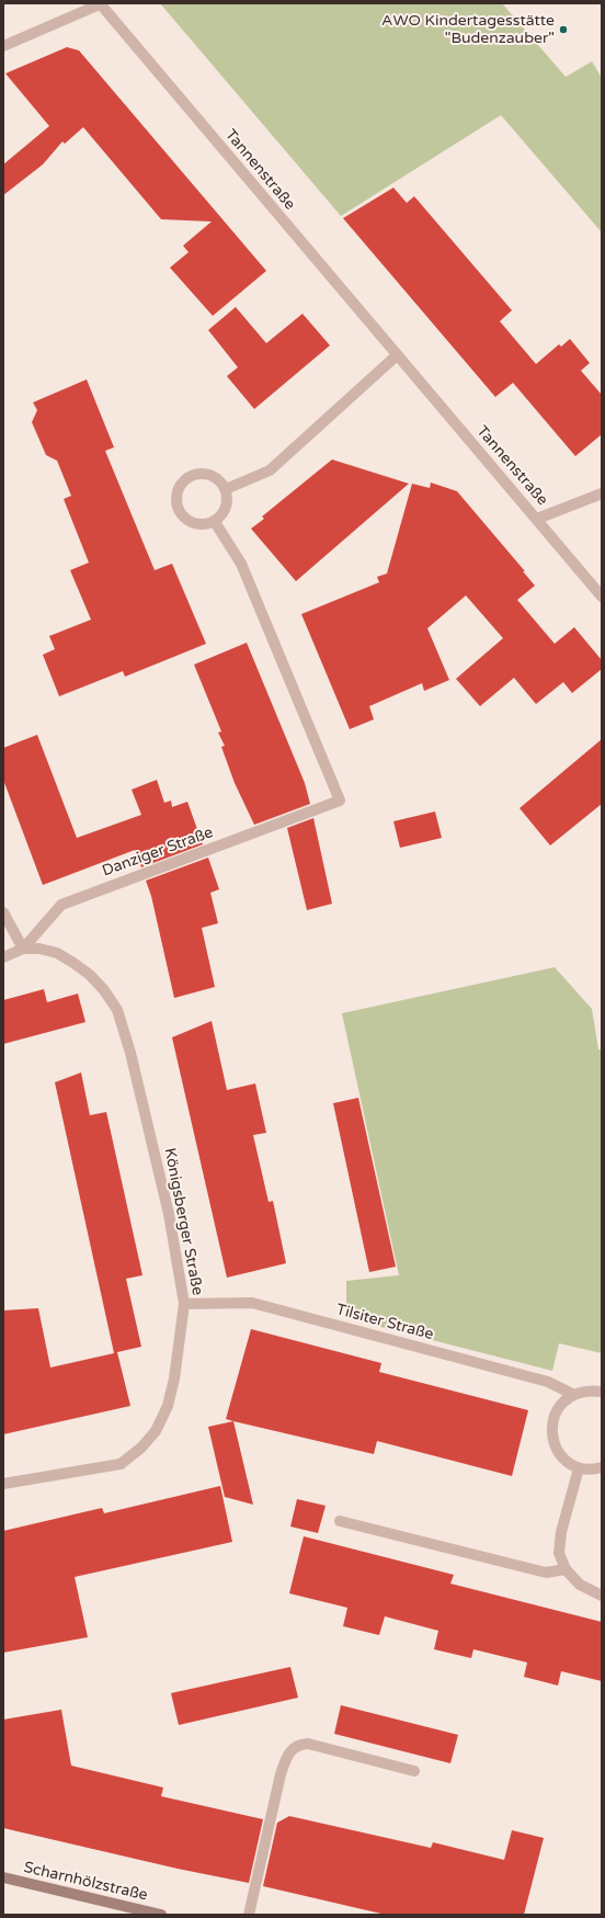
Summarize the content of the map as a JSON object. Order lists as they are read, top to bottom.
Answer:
{
  "streets": {
    "main road": ["Scharnhölzstraße"],
    "street": [
      "Tannenstraße",
      "Danziger Straße",
      "Königsberger Straße",
      "Tilsiter Straße"
    ]
  },
  "crossings": [
    ["Danziger Straße", "Königsberger Straße"],
    ["Königsberger Straße", "Tilsiter Straße"]
  ],
  "places": ["AWO Kindertagesstätte \"Budenzauber\""]
}
